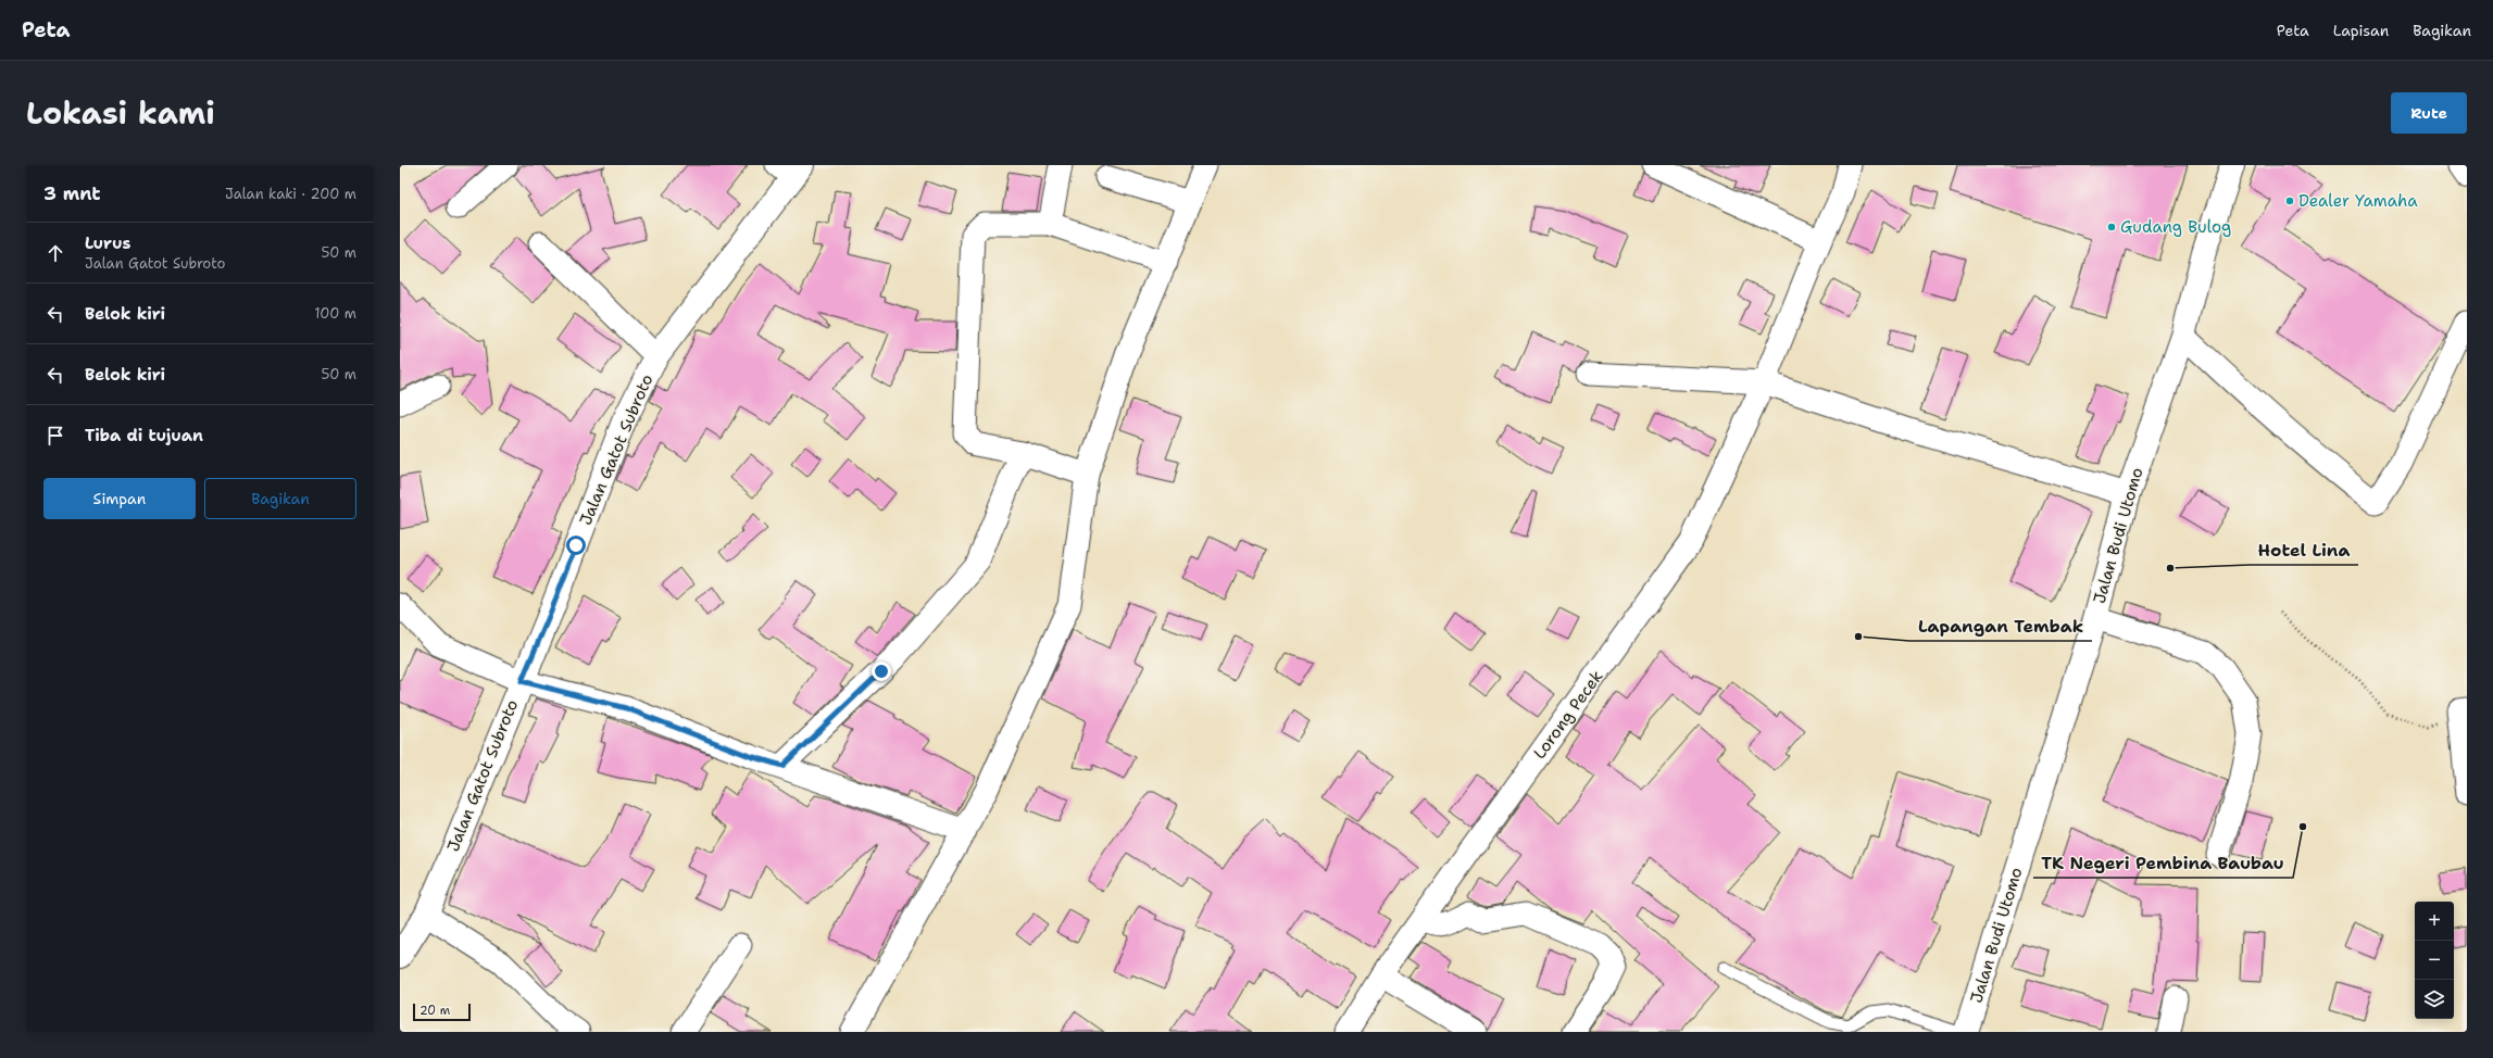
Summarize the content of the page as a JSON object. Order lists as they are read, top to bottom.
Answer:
{
  "streets": {
    "main road": ["Jalan Gatot Subroto", "Jalan Budi Utomo"],
    "street": ["Lorong Pecek"]
  },
  "places": [
    "Dealer Yamaha",
    "Gudang Bulog",
    "Hotel Lina",
    "Lapangan Tembak",
    "TK Negeri Pembina Baubau"
  ],
  "scale_bar": "20 m",
  "page": {
    "header": "Peta",
    "nav": ["Peta", "Lapisan", "Bagikan"],
    "title": "Lokasi kami",
    "buttons": [
      "Rute",
      ["Simpan", "Bagikan"]
    ],
    "heading": ["3 mnt", "Jalan kaki · 200 m"],
    "list": [
      ["Lurus", "Jalan Gatot Subroto", "50 m"],
      ["Belok kiri", "100 m"],
      ["Belok kiri", "50 m"],
      "Tiba di tujuan"
    ],
    "map_buttons": ["+", "−"],
    "scale": "20 m"
  }
}
